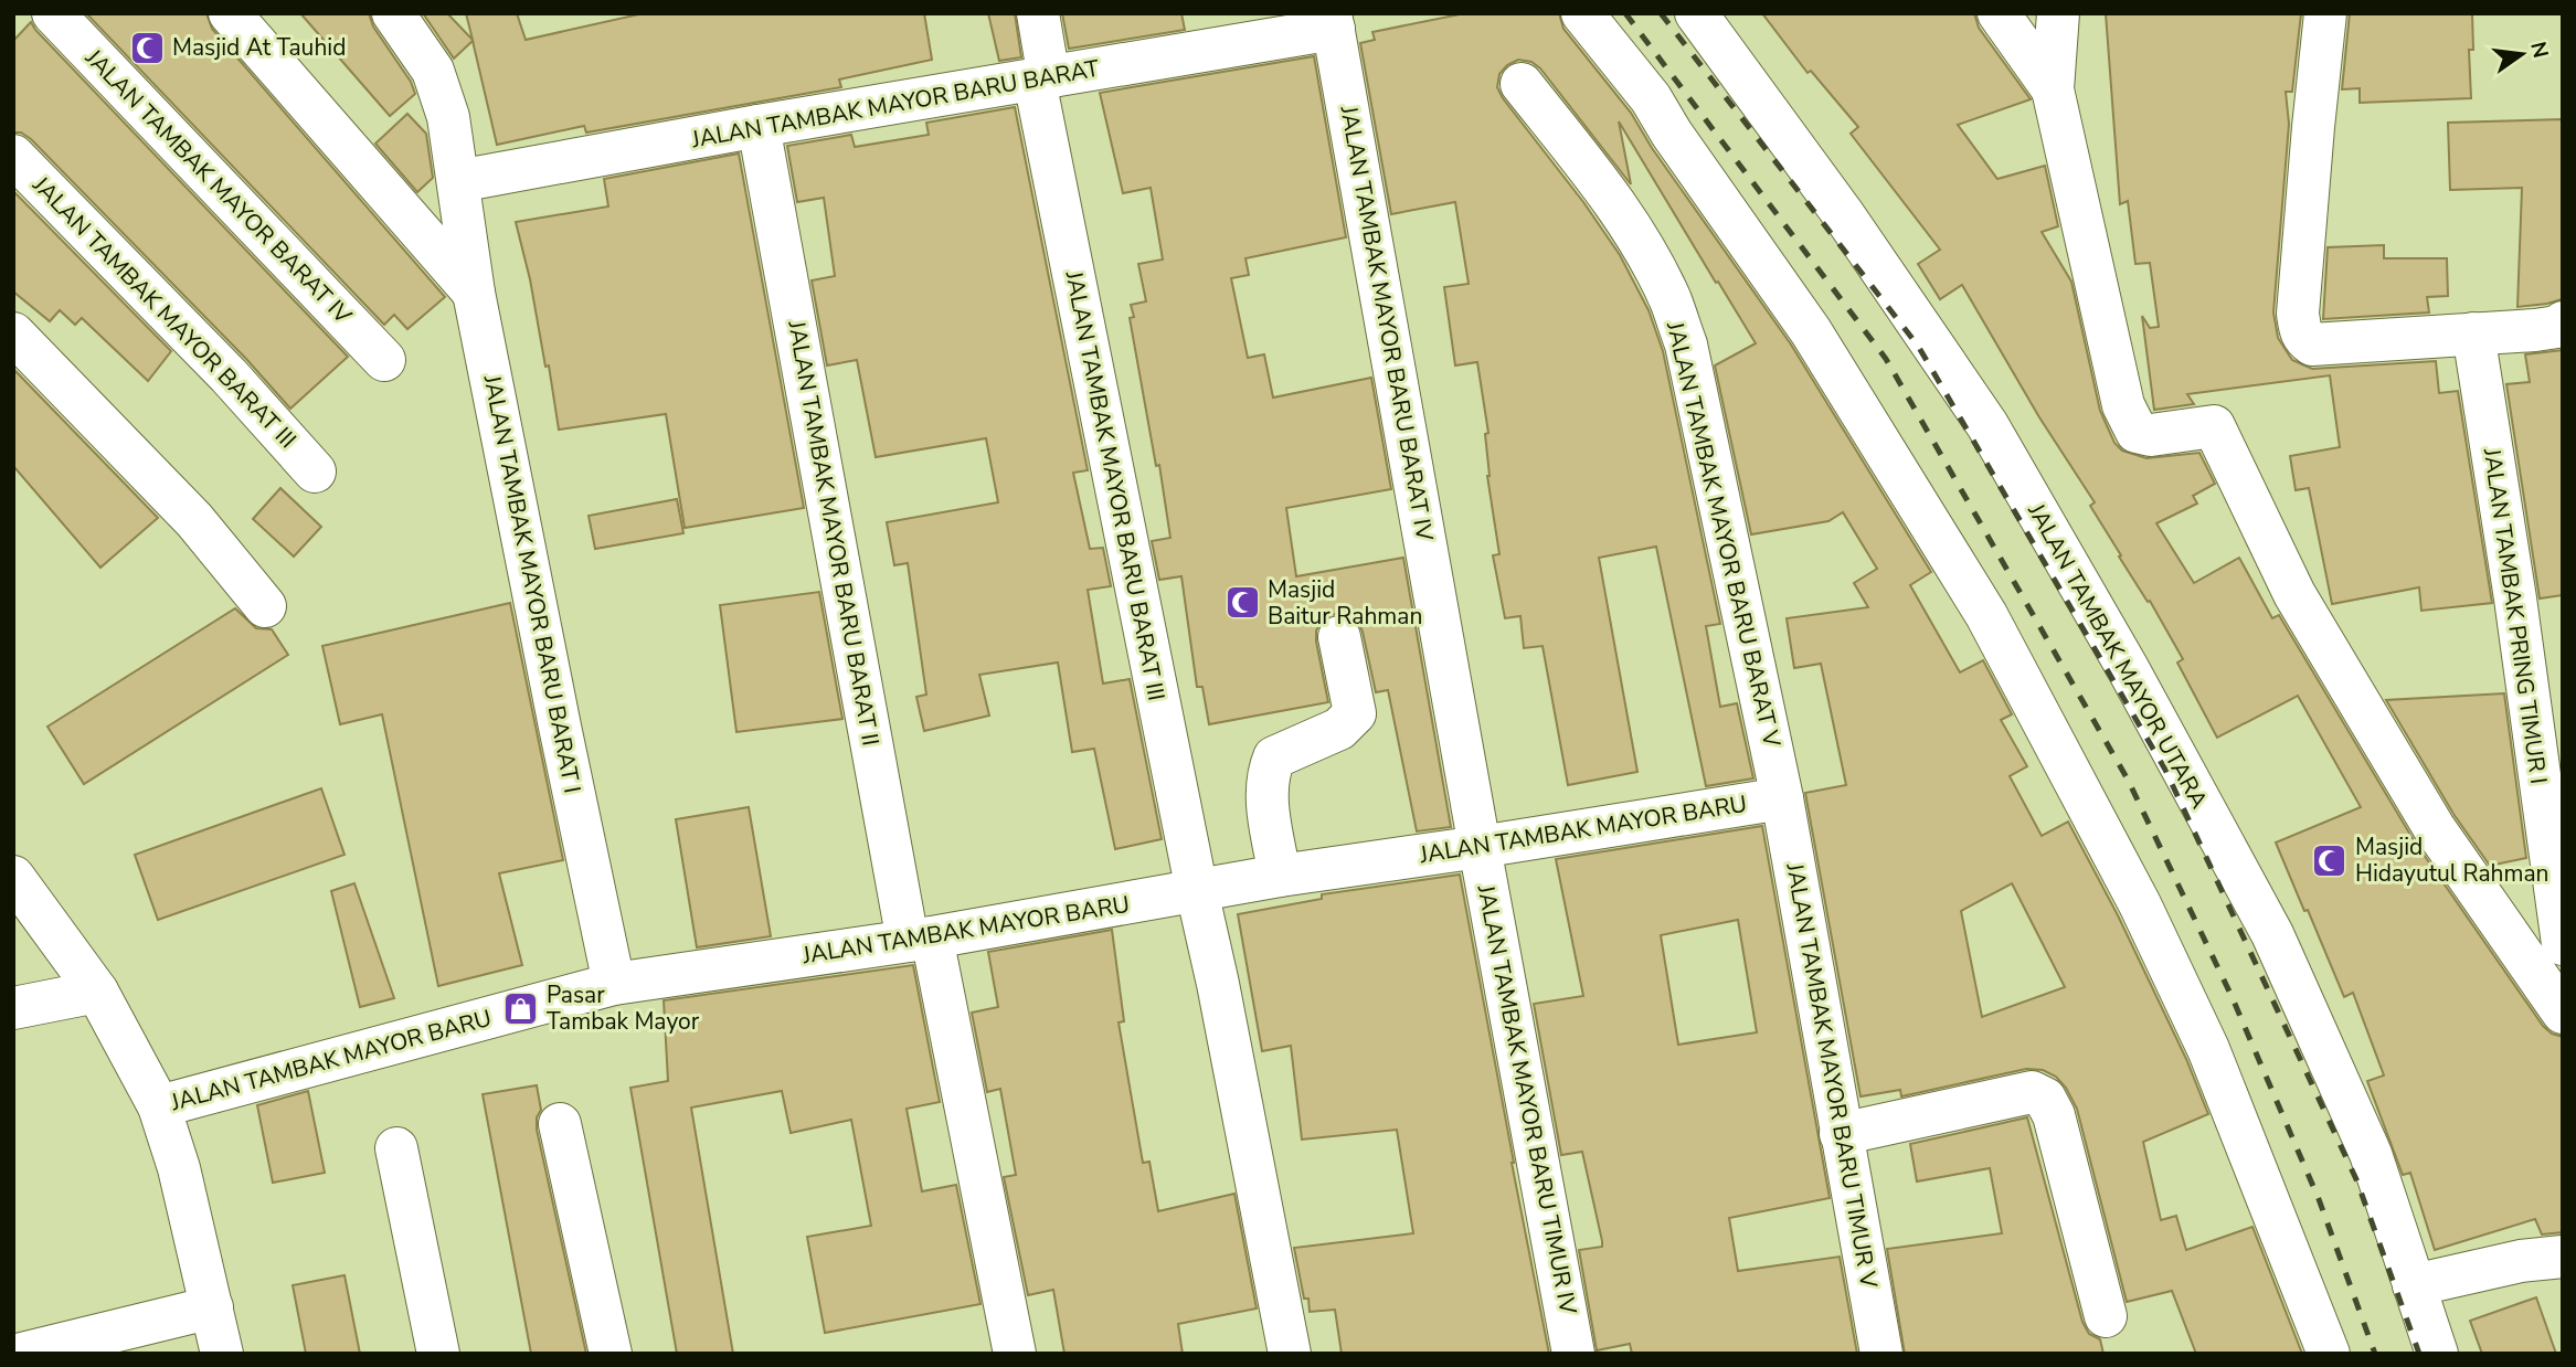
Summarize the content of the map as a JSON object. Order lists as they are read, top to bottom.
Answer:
{
  "streets": {
    "street": [
      "JALAN TAMBAK MAYOR BARU BARAT",
      "JALAN TAMBAK MAYOR BARAT IV",
      "JALAN TAMBAK MAYOR BARAT III",
      "JALAN TAMBAK MAYOR BARU BARAT IV",
      "JALAN TAMBAK MAYOR BARU BARAT III",
      "JALAN TAMBAK MAYOR BARU BARAT II",
      "JALAN TAMBAK MAYOR BARU BARAT V",
      "JALAN TAMBAK MAYOR BARU BARAT I",
      "JALAN TAMBAK PRING TIMUR I",
      "JALAN TAMBAK MAYOR UTARA",
      "JALAN TAMBAK MAYOR BARU",
      "JALAN TAMBAK MAYOR BARU TIMUR V",
      "JALAN TAMBAK MAYOR BARU TIMUR IV"
    ]
  },
  "crossings": [
    ["JALAN TAMBAK MAYOR BARU BARAT", "JALAN TAMBAK MAYOR BARU BARAT IV"],
    ["JALAN TAMBAK MAYOR BARU BARAT", "JALAN TAMBAK MAYOR BARU BARAT III"],
    ["JALAN TAMBAK MAYOR BARU BARAT", "JALAN TAMBAK MAYOR BARU BARAT II"],
    ["JALAN TAMBAK MAYOR BARU BARAT", "JALAN TAMBAK MAYOR BARU BARAT I"],
    ["JALAN TAMBAK MAYOR BARU BARAT IV", "JALAN TAMBAK MAYOR BARU"],
    ["JALAN TAMBAK MAYOR BARU BARAT IV", "JALAN TAMBAK MAYOR BARU TIMUR IV"],
    ["JALAN TAMBAK MAYOR BARU BARAT III", "JALAN TAMBAK MAYOR BARU"],
    ["JALAN TAMBAK MAYOR BARU BARAT II", "JALAN TAMBAK MAYOR BARU"],
    ["JALAN TAMBAK MAYOR BARU BARAT V", "JALAN TAMBAK MAYOR BARU"],
    ["JALAN TAMBAK MAYOR BARU BARAT V", "JALAN TAMBAK MAYOR BARU TIMUR V"],
    ["JALAN TAMBAK MAYOR BARU BARAT I", "JALAN TAMBAK MAYOR BARU"],
    ["JALAN TAMBAK MAYOR BARU", "JALAN TAMBAK MAYOR BARU TIMUR V"],
    ["JALAN TAMBAK MAYOR BARU", "JALAN TAMBAK MAYOR BARU TIMUR IV"]
  ],
  "places": {
    "mosque": ["Masjid At Tauhid", "Masjid Baitur Rahman", "Masjid Hidayutul Rahman"],
    "shop": ["Pasar Tambak Mayor"]
  },
  "north": "right"
}
